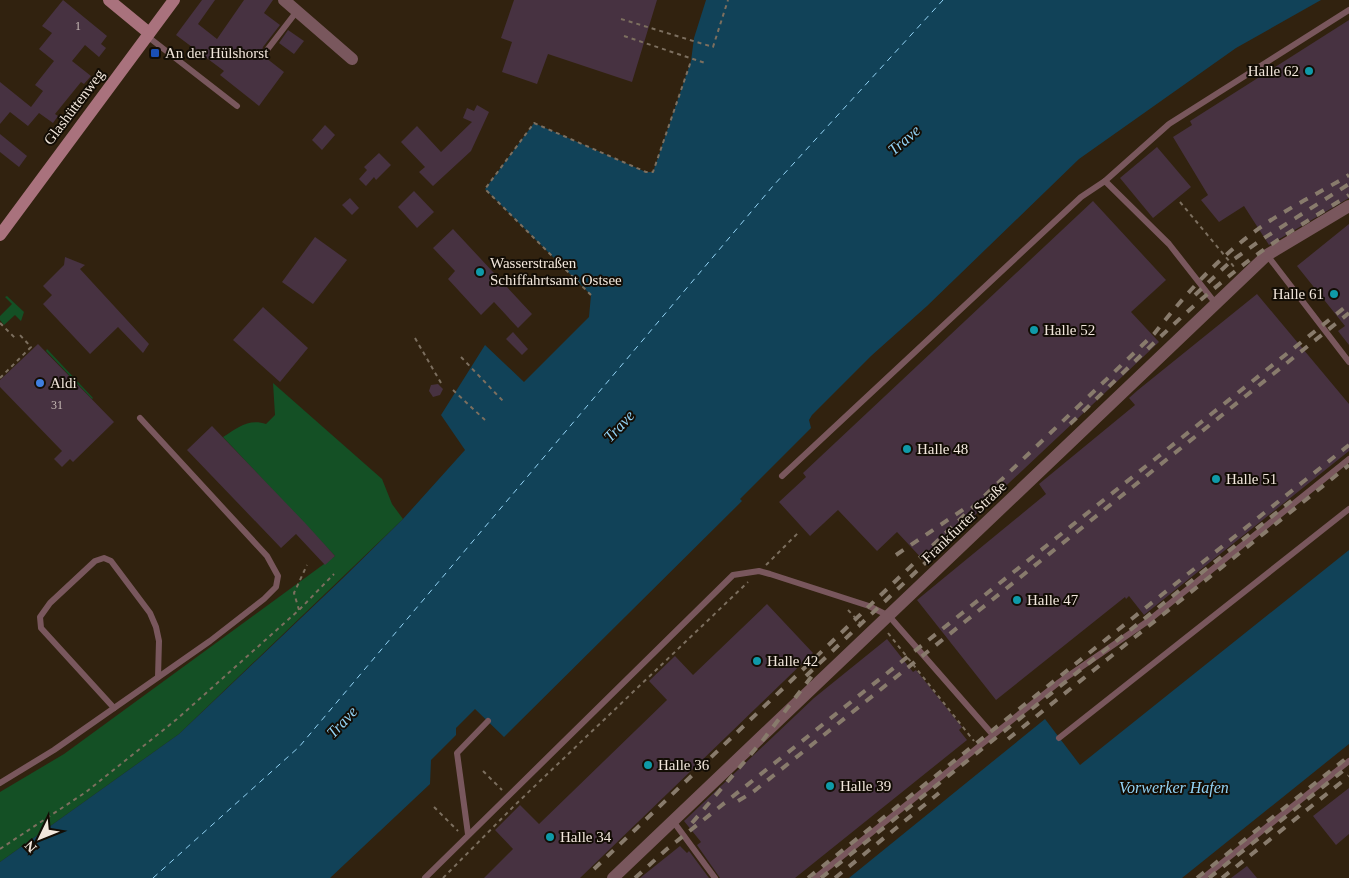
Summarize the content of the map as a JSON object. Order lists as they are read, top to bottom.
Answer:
{
  "streets": {
    "street": ["Glashüttenweg", "Frankfurter Straße"]
  },
  "water": ["Trave", "Vorwerker Hafen"],
  "places": {
    "transit": ["An der Hülshorst"],
    "other": [
      "Halle 62",
      "Wasserstraßen Schiffahrtsamt Ostsee",
      "Halle 61",
      "Halle 52",
      "Aldi",
      "Halle 48",
      "Halle 51",
      "Halle 47",
      "Halle 42",
      "Halle 36",
      "Halle 39",
      "Halle 34"
    ]
  },
  "house_numbers": ["1", "31"],
  "north": "bottom left"
}
